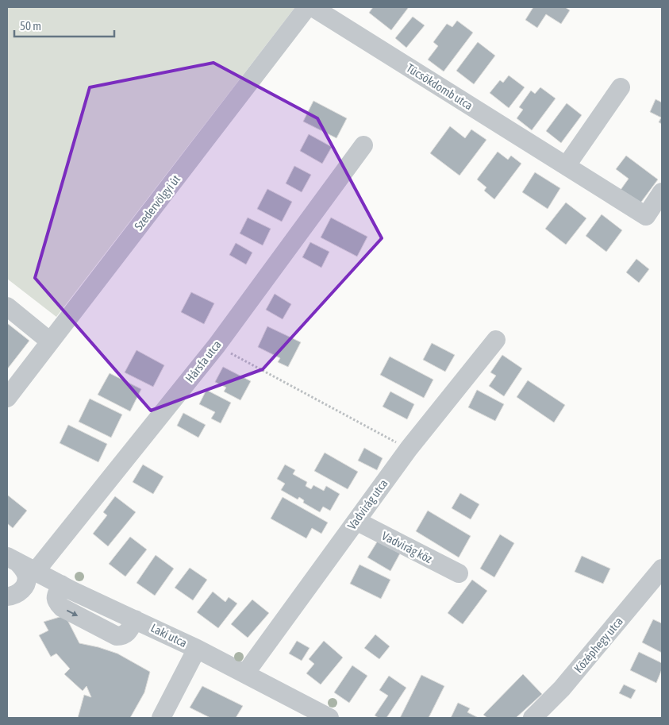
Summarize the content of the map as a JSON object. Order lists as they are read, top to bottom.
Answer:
{
  "streets": {
    "street": [
      "Tücsökdomb utca",
      "Szedervölgyi út",
      "Hársfa utca",
      "Vadvirág utca",
      "Vadvirág köz",
      "Laki utca",
      "Középhegy utca"
    ]
  },
  "crossings": [
    ["Hársfa utca", "Laki utca"],
    ["Vadvirág utca", "Vadvirág köz"],
    ["Vadvirág utca", "Laki utca"]
  ],
  "scale_bar": "50 m"
}
